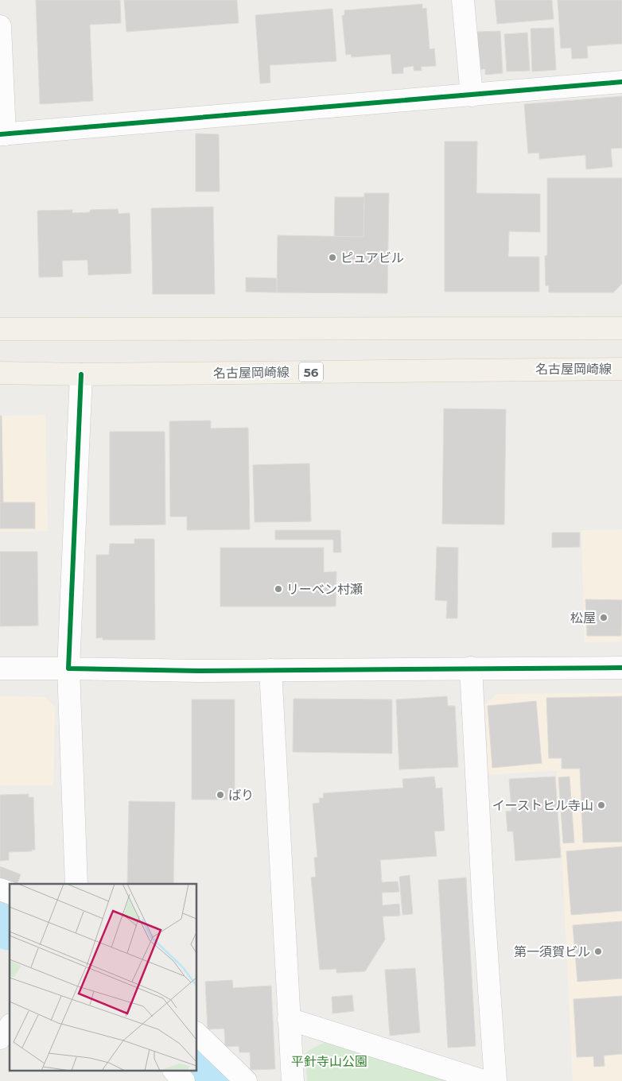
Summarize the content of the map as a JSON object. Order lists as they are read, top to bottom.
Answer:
{
  "streets": {
    "main road": ["名古屋岡崎線", "56"]
  },
  "parks": ["平針寺山公園"],
  "places": [
    "ピュアビル",
    "リーベン村瀬",
    "松屋",
    "ばり",
    "イーストヒル寺山",
    "第一須賀ビル"
  ]
}
